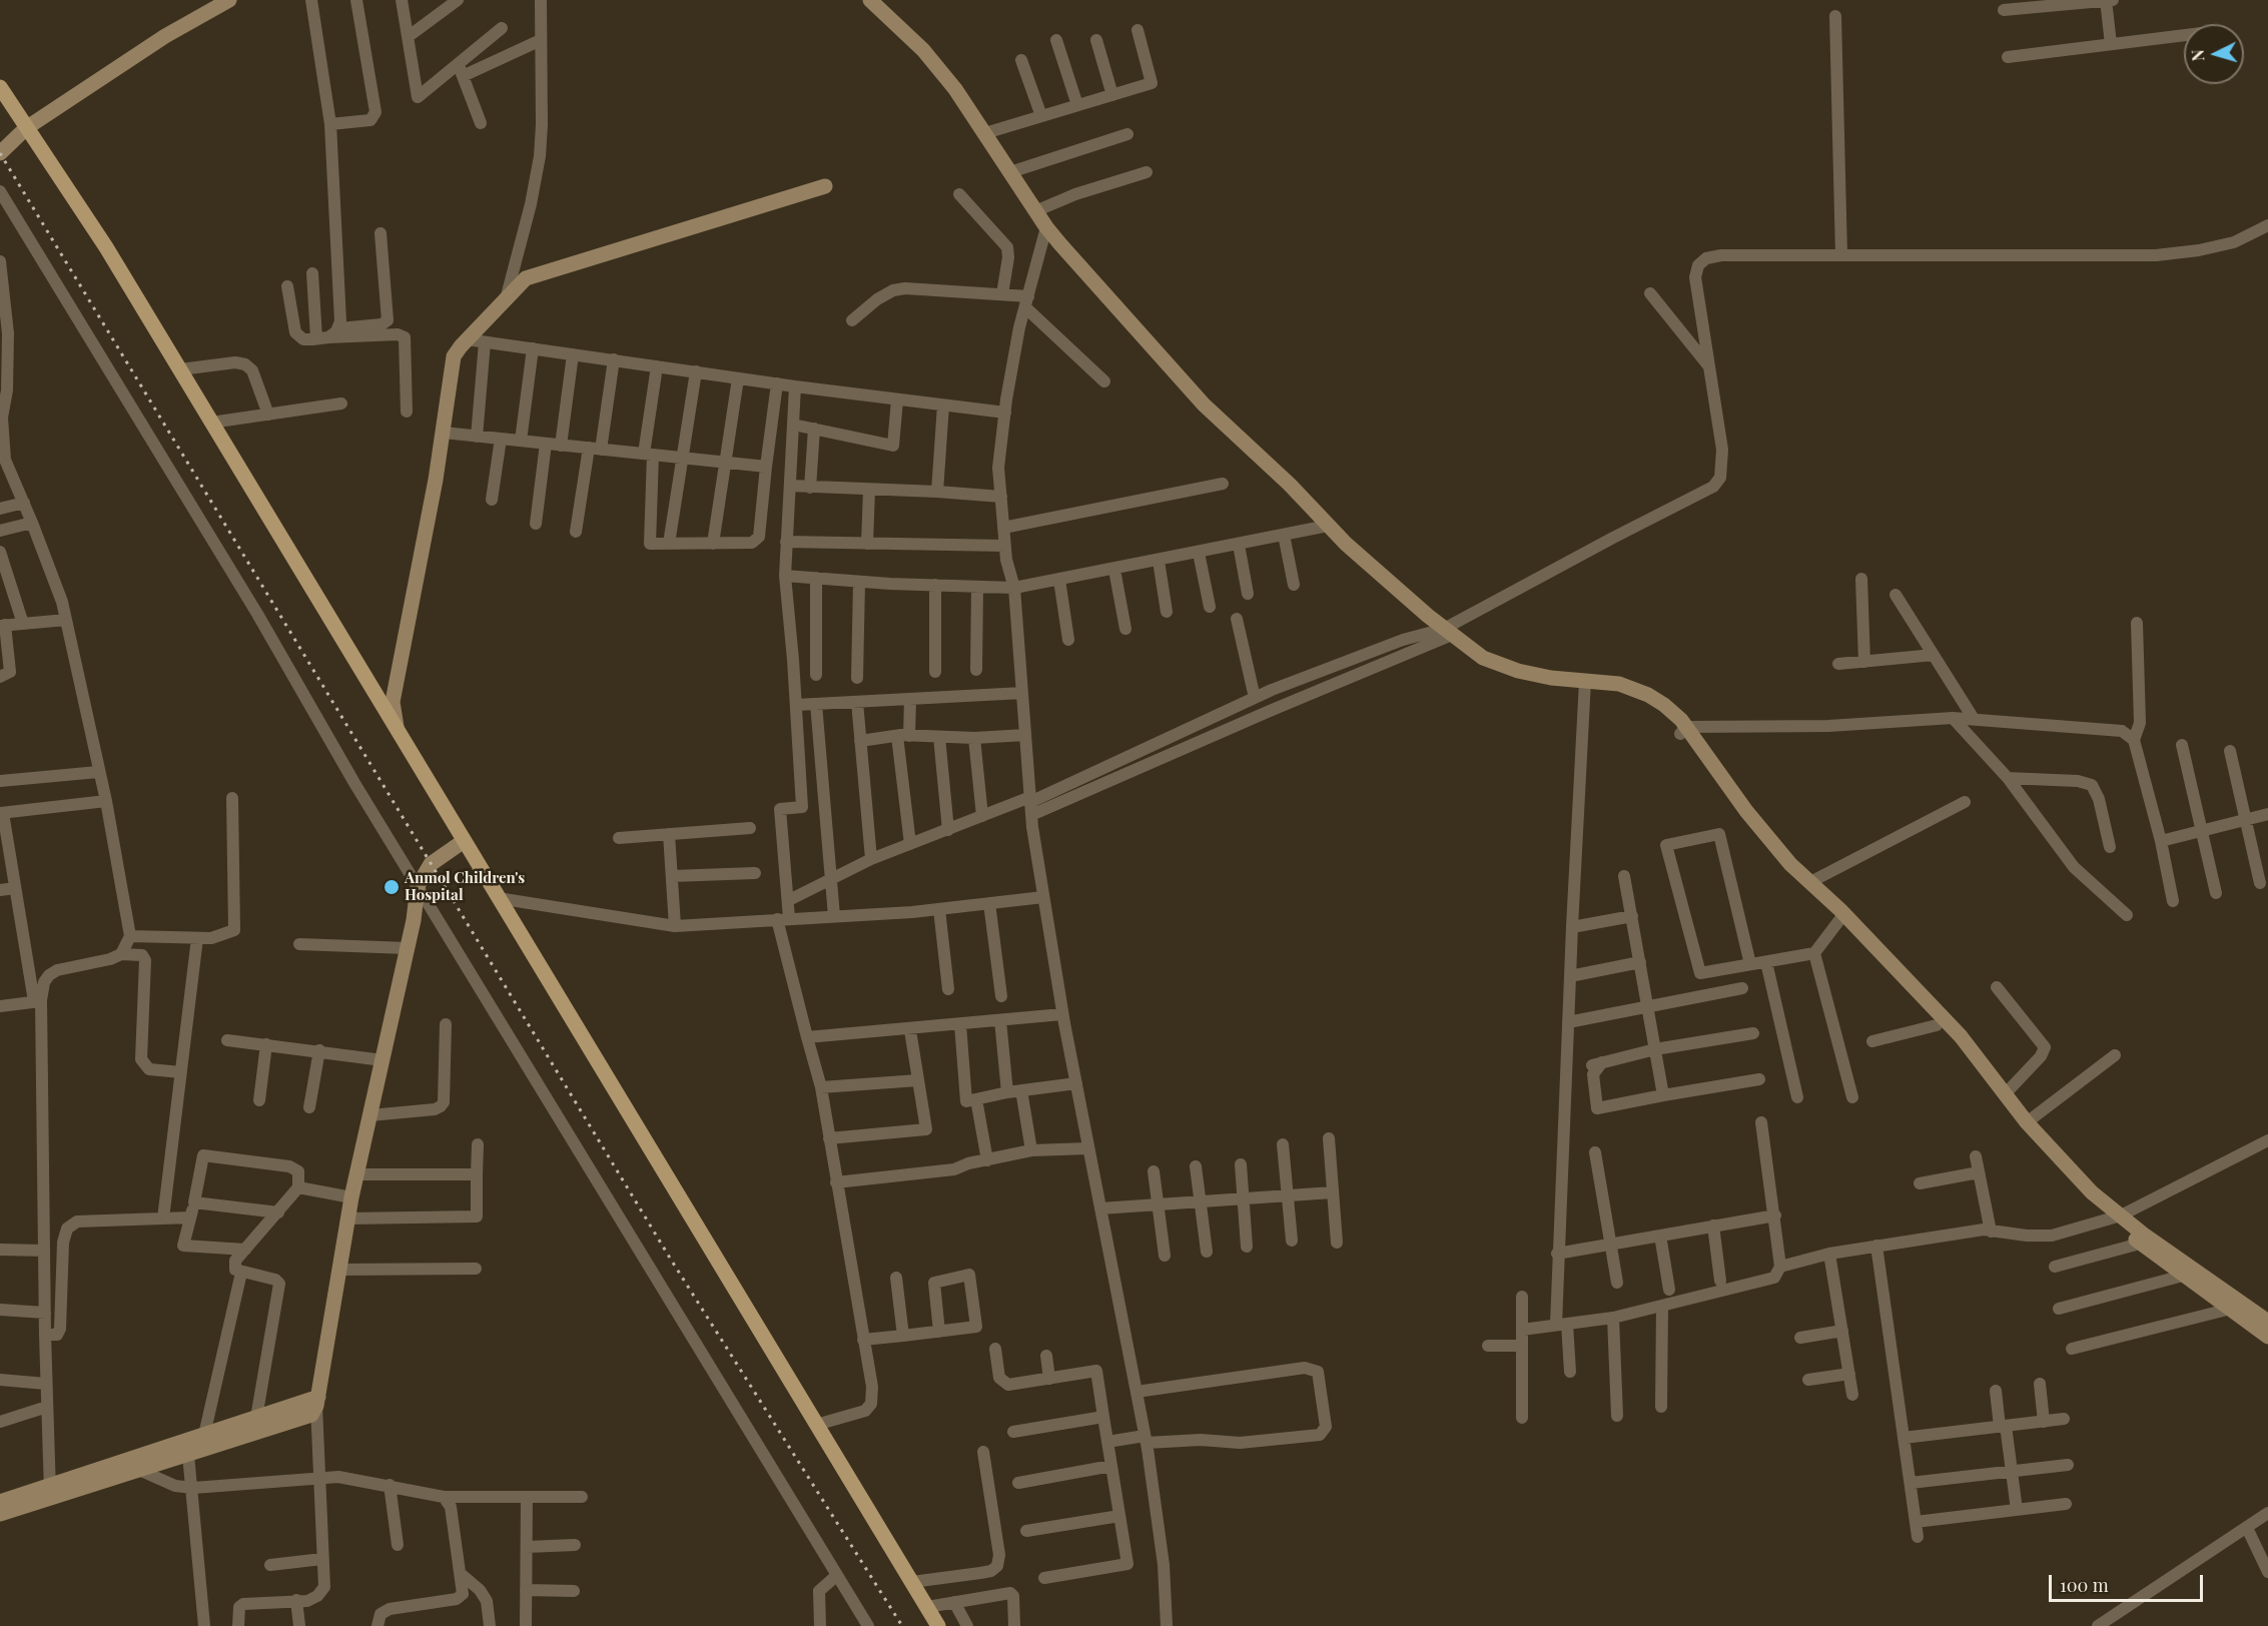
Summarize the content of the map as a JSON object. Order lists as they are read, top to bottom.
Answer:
{
  "places": ["Anmol Children's Hospital"],
  "scale_bar": "100 m",
  "north": "left"
}
